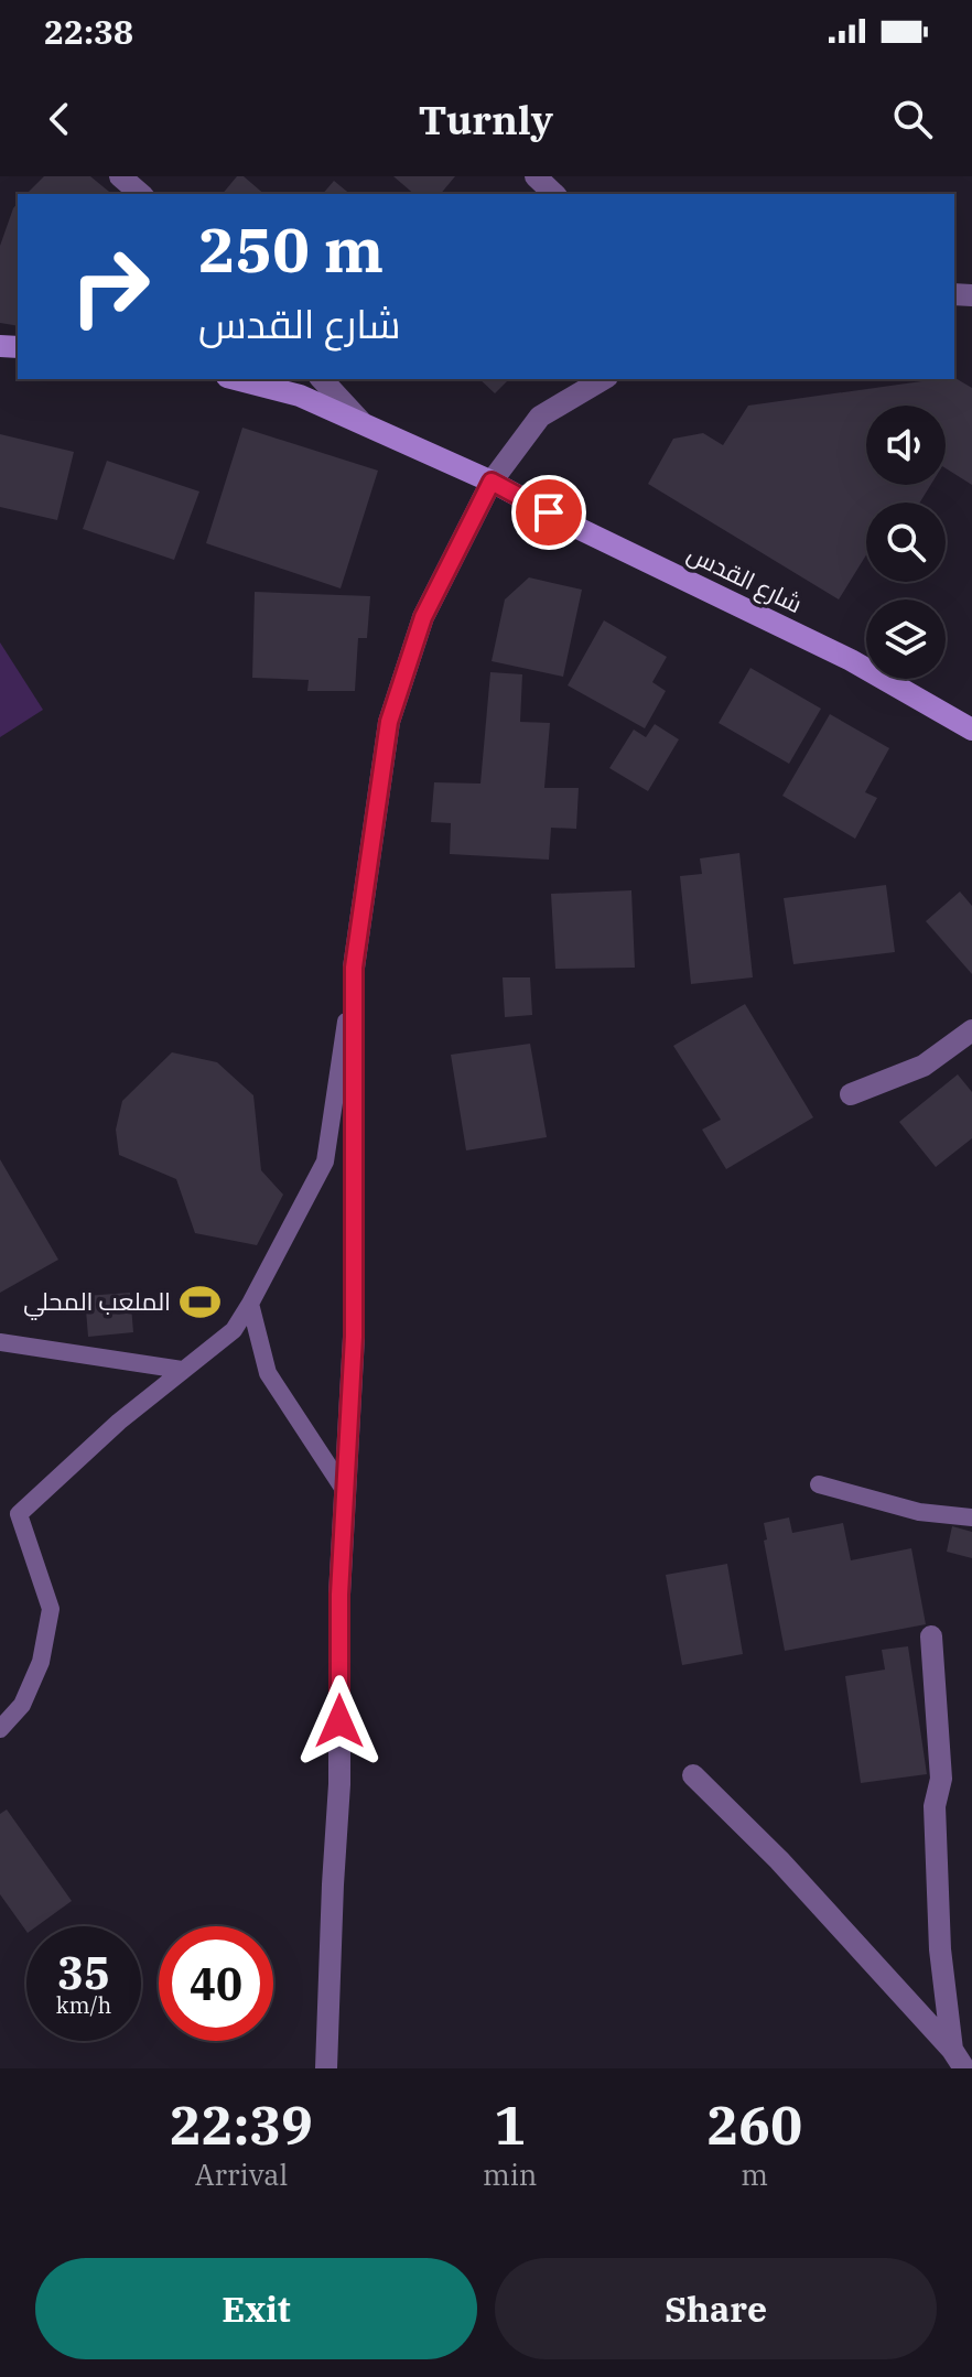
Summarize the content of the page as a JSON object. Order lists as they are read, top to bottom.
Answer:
{
  "streets": {
    "main road": ["شارع القدس"]
  },
  "places": {
    "sports": ["الملعب المحلي"]
  },
  "page": {
    "status": "22:38",
    "header": "Turnly",
    "turn": ["250 m", "شارع القدس"],
    "speed": "35 km/h",
    "limit": "40",
    "eta": [
      "22:39",
      "Arrival",
      "1",
      "min",
      "260",
      "m"
    ],
    "buttons": ["Exit", "Share"]
  }
}
